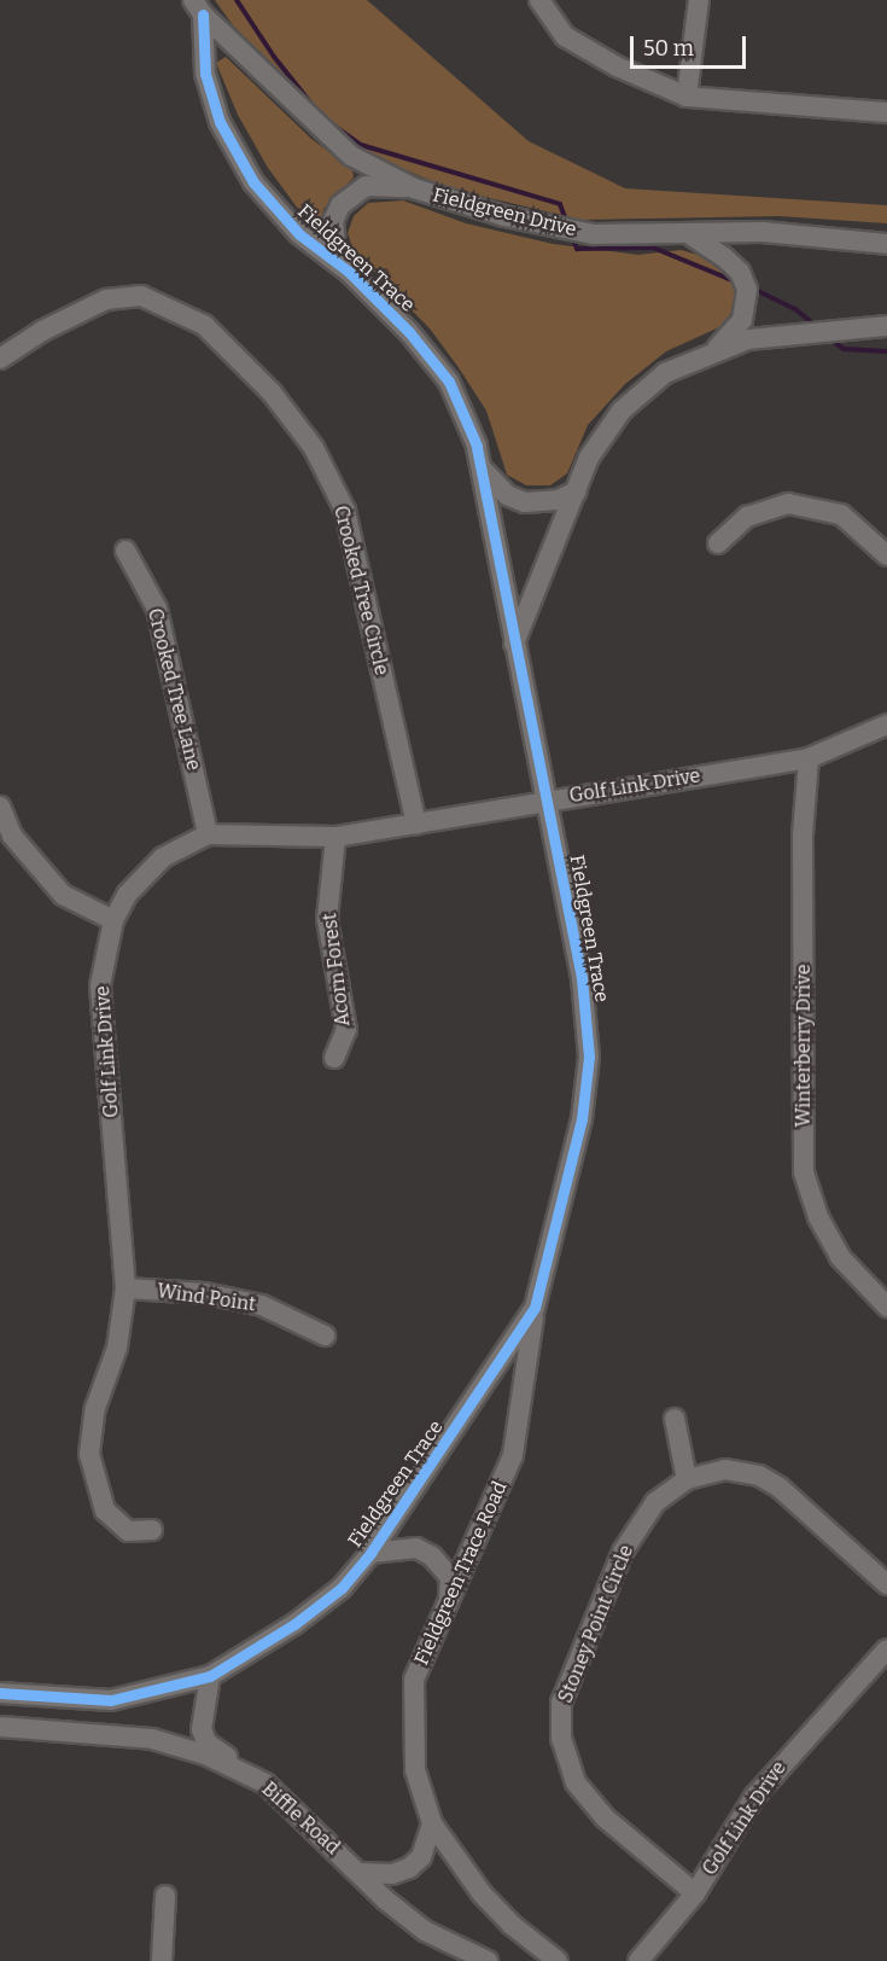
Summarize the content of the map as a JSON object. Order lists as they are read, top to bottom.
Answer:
{
  "streets": {
    "street": [
      "Fieldgreen Drive",
      "Fieldgreen Trace",
      "Crooked Tree Circle",
      "Crooked Tree Lane",
      "Golf Link Drive",
      "Acorn Forest",
      "Winterberry Drive",
      "Wind Point",
      "Fieldgreen Trace Road",
      "Stoney Point Circle",
      "Biffle Road"
    ]
  },
  "crossings": [
    ["Fieldgreen Drive", "Fieldgreen Trace"],
    ["Fieldgreen Trace", "Golf Link Drive"],
    ["Fieldgreen Trace", "Fieldgreen Trace Road"],
    ["Crooked Tree Circle", "Golf Link Drive"],
    ["Crooked Tree Lane", "Golf Link Drive"],
    ["Golf Link Drive", "Acorn Forest"],
    ["Golf Link Drive", "Winterberry Drive"],
    ["Golf Link Drive", "Wind Point"],
    ["Golf Link Drive", "Stoney Point Circle"]
  ],
  "scale_bar": "50 m"
}
